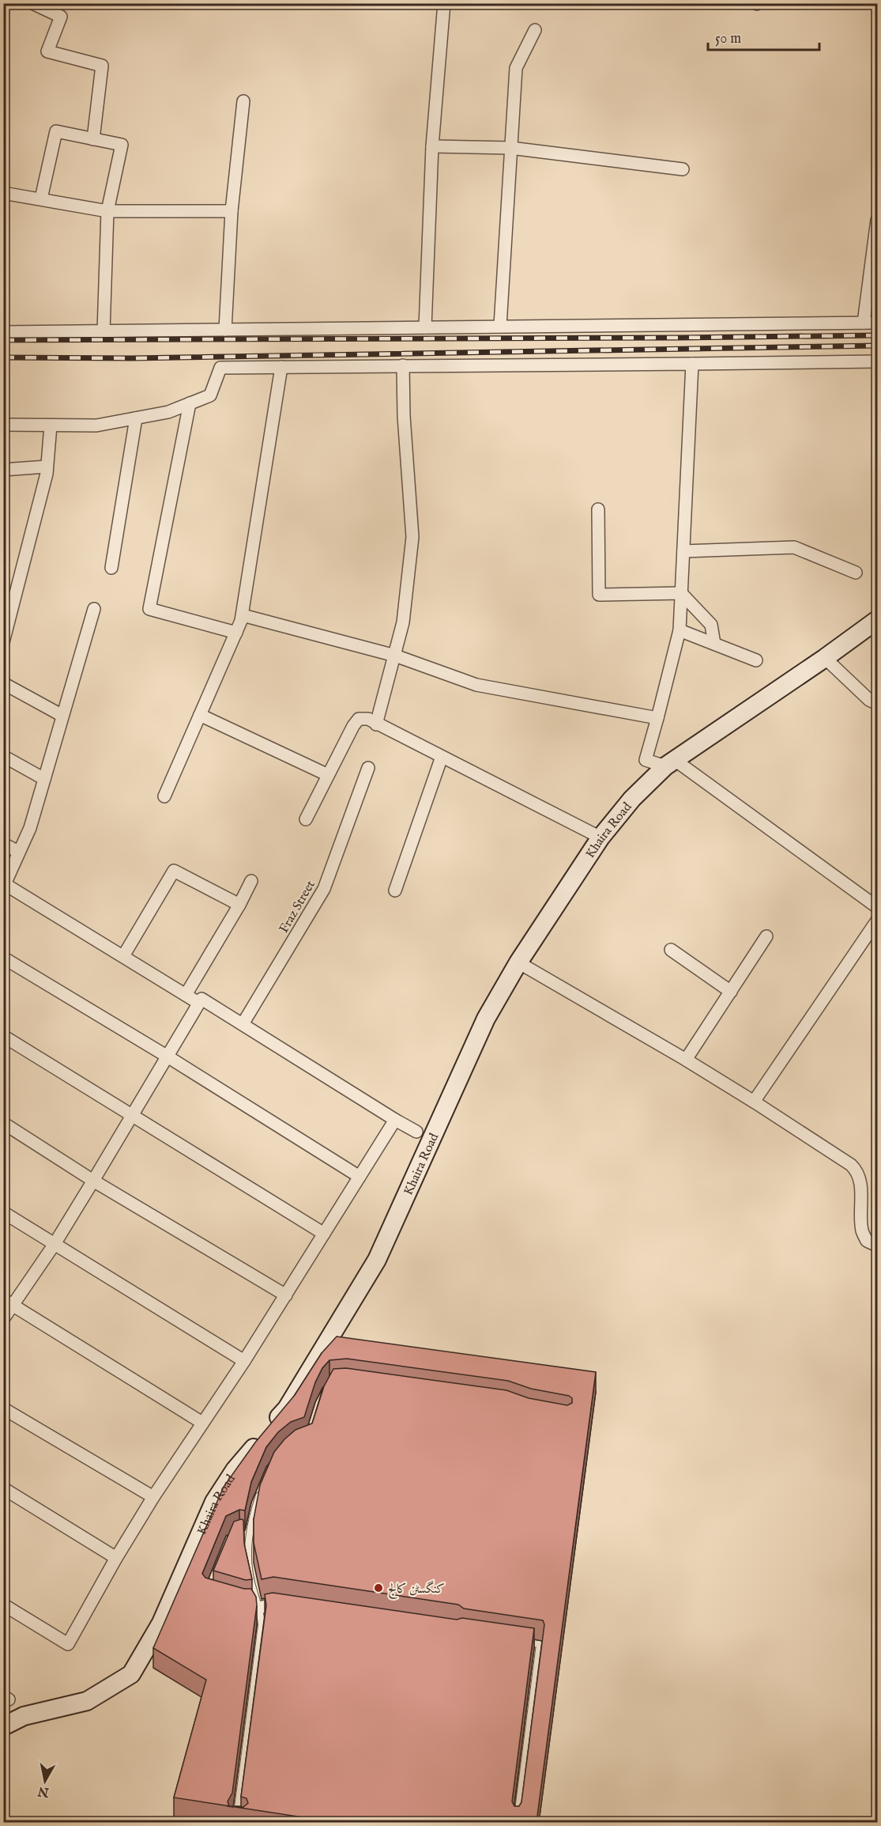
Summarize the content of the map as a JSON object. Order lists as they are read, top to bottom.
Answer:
{
  "streets": {
    "street": ["Khaira Road", "Fraz Street"]
  },
  "places": ["کنگسٹن کالج"],
  "scale_bar": "50 m",
  "north": "bottom"
}
